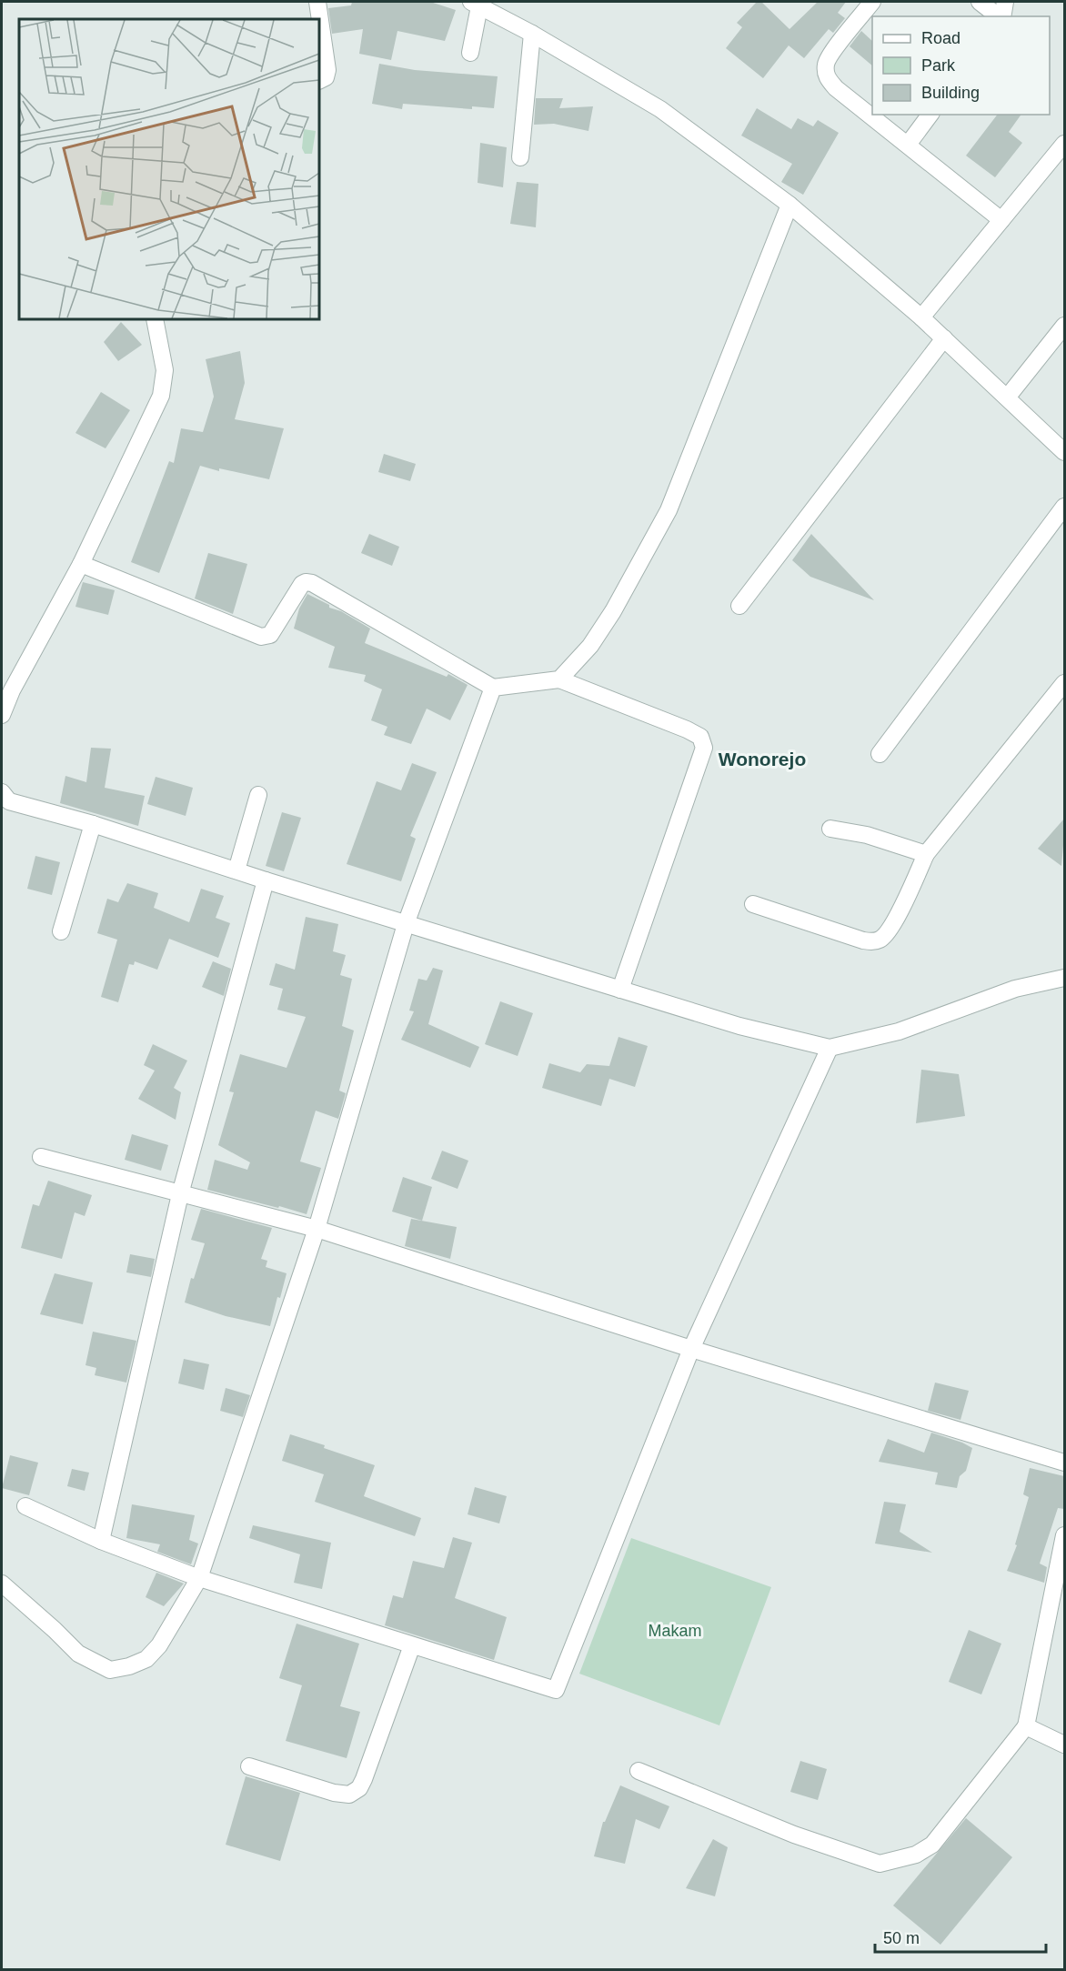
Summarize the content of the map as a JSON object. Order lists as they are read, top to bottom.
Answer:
{
  "districts": ["Wonorejo"],
  "parks": ["Makam"],
  "legend": ["Road", "Park", "Building"],
  "scale_bar": "50 m"
}
